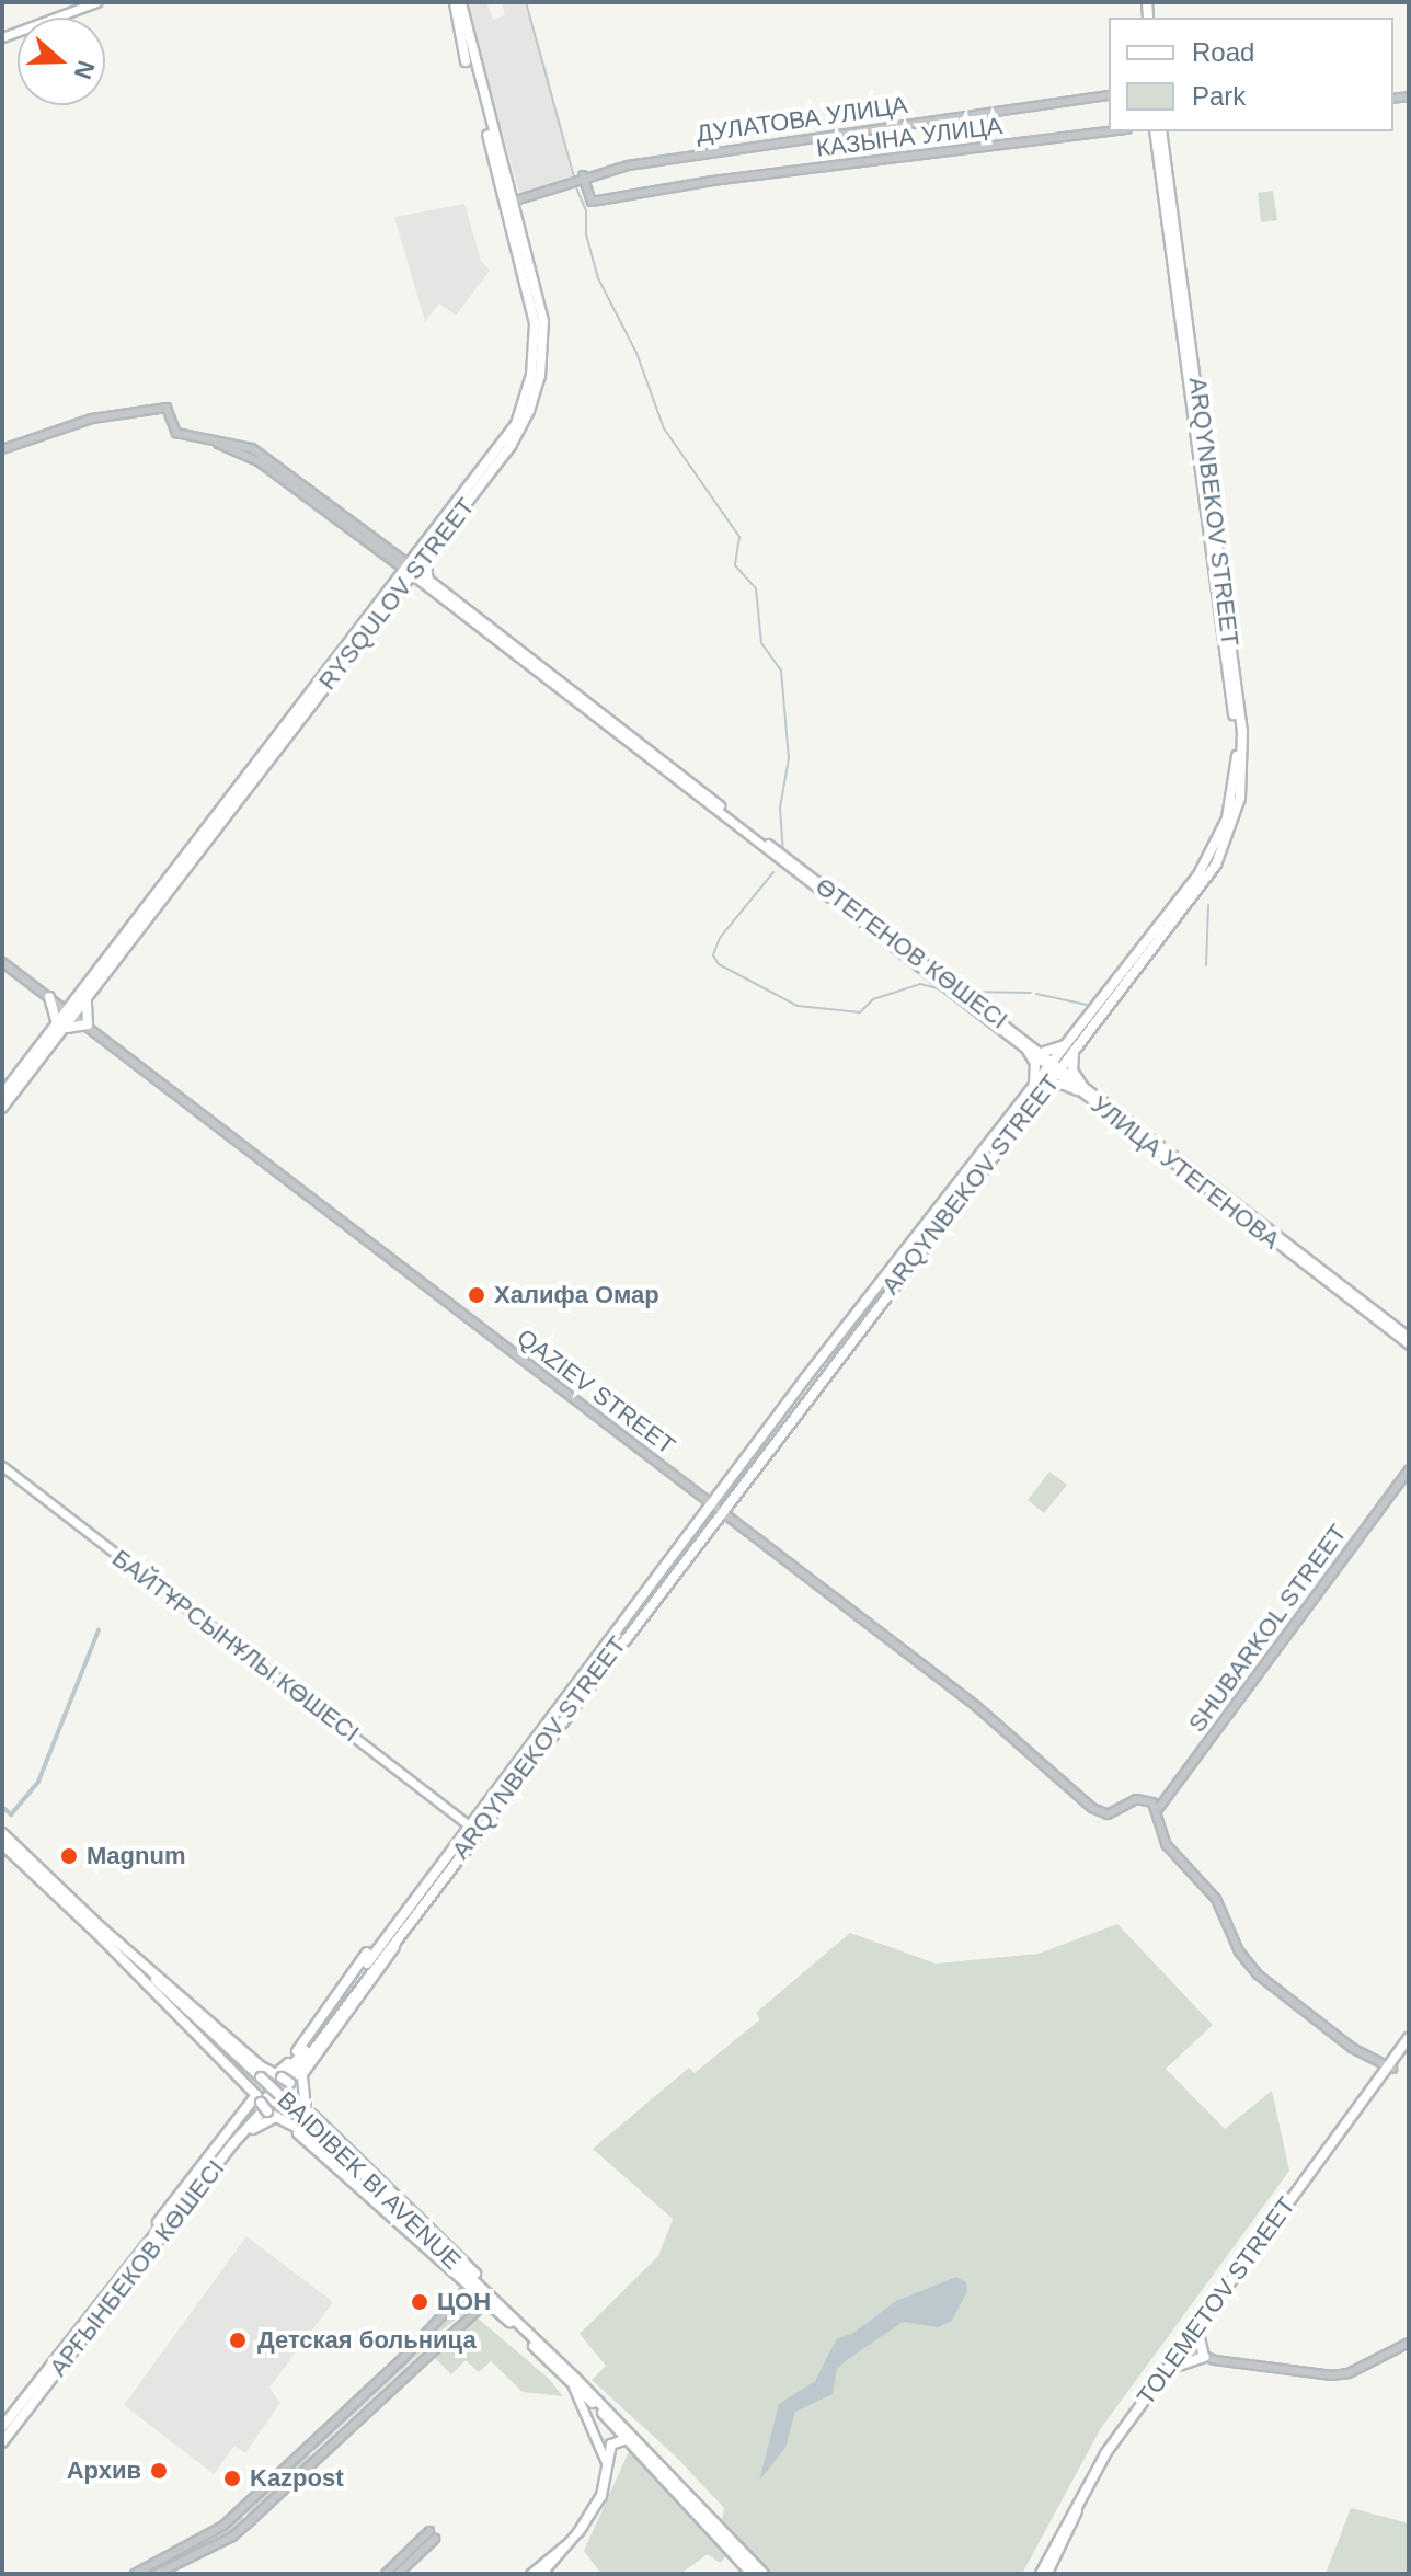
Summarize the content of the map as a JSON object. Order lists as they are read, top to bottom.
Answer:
{
  "streets": {
    "main road": [
      "ARQYNBEKOV STREET",
      "RYSQULOV STREET",
      "ӨТЕГЕНОВ КӨШЕСІ",
      "УЛИЦА УТЕГЕНОВА",
      "БАЙТҰРСЫНҰЛЫ КӨШЕСІ",
      "BAIDIBEK BI AVENUE",
      "АРҒЫНБЕКОВ КӨШЕСІ",
      "TOLEMETOV STREET"
    ],
    "street": [
      "ДУЛАТОВА УЛИЦА",
      "КАЗЫНА УЛИЦА",
      "QAZIEV STREET",
      "SHUBARKOL STREET"
    ]
  },
  "crossings": [
    ["ДУЛАТОВА УЛИЦА", "КАЗЫНА УЛИЦА"],
    ["ДУЛАТОВА УЛИЦА", "RYSQULOV STREET"],
    ["ARQYNBEKOV STREET", "ӨТЕГЕНОВ КӨШЕСІ"],
    ["ARQYNBEKOV STREET", "УЛИЦА УТЕГЕНОВА"],
    ["ARQYNBEKOV STREET", "QAZIEV STREET"],
    ["ARQYNBEKOV STREET", "БАЙТҰРСЫНҰЛЫ КӨШЕСІ"],
    ["ARQYNBEKOV STREET", "АРҒЫНБЕКОВ КӨШЕСІ"],
    ["RYSQULOV STREET", "ӨТЕГЕНОВ КӨШЕСІ"],
    ["RYSQULOV STREET", "QAZIEV STREET"],
    ["ӨТЕГЕНОВ КӨШЕСІ", "УЛИЦА УТЕГЕНОВА"],
    ["QAZIEV STREET", "SHUBARKOL STREET"]
  ],
  "places": [
    "Халифа Омар",
    "Magnum",
    "ЦОН",
    "Детская больница",
    "Архив",
    "Kazpost"
  ],
  "legend": ["Road", "Park"],
  "north": "right"
}
